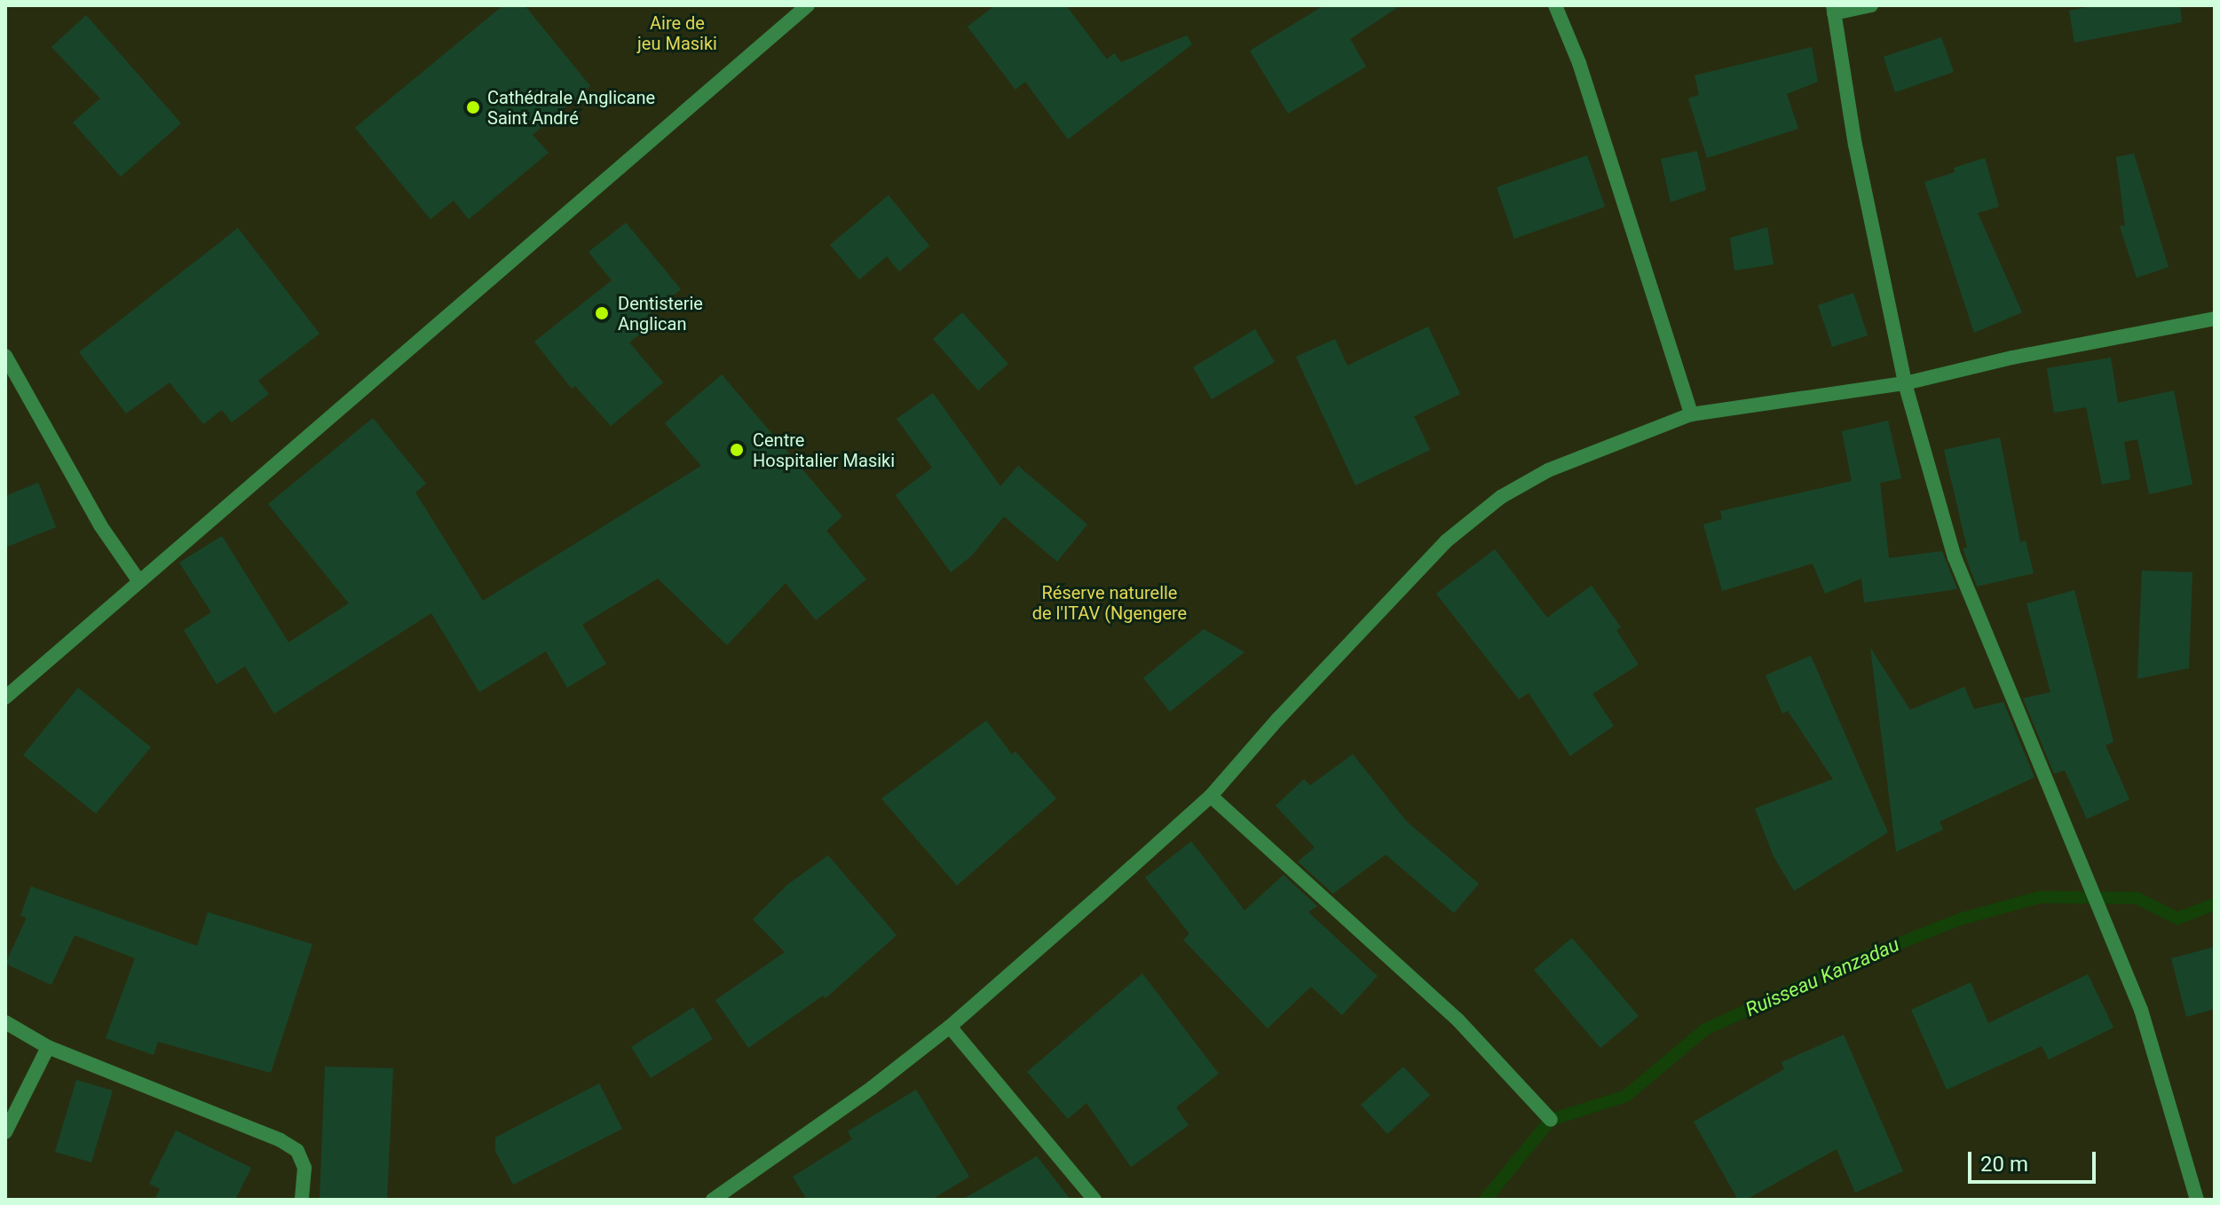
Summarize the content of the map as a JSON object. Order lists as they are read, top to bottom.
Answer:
{
  "water": ["Ruisseau Kanzadau"],
  "parks": ["Aire de jeu Masiki", "Réserve naturelle de l'ITAV (Ngengere"],
  "places": ["Cathédrale Anglicane Saint André", "Dentisterie Anglican", "Centre Hospitalier Masiki"],
  "scale_bar": "20 m"
}
